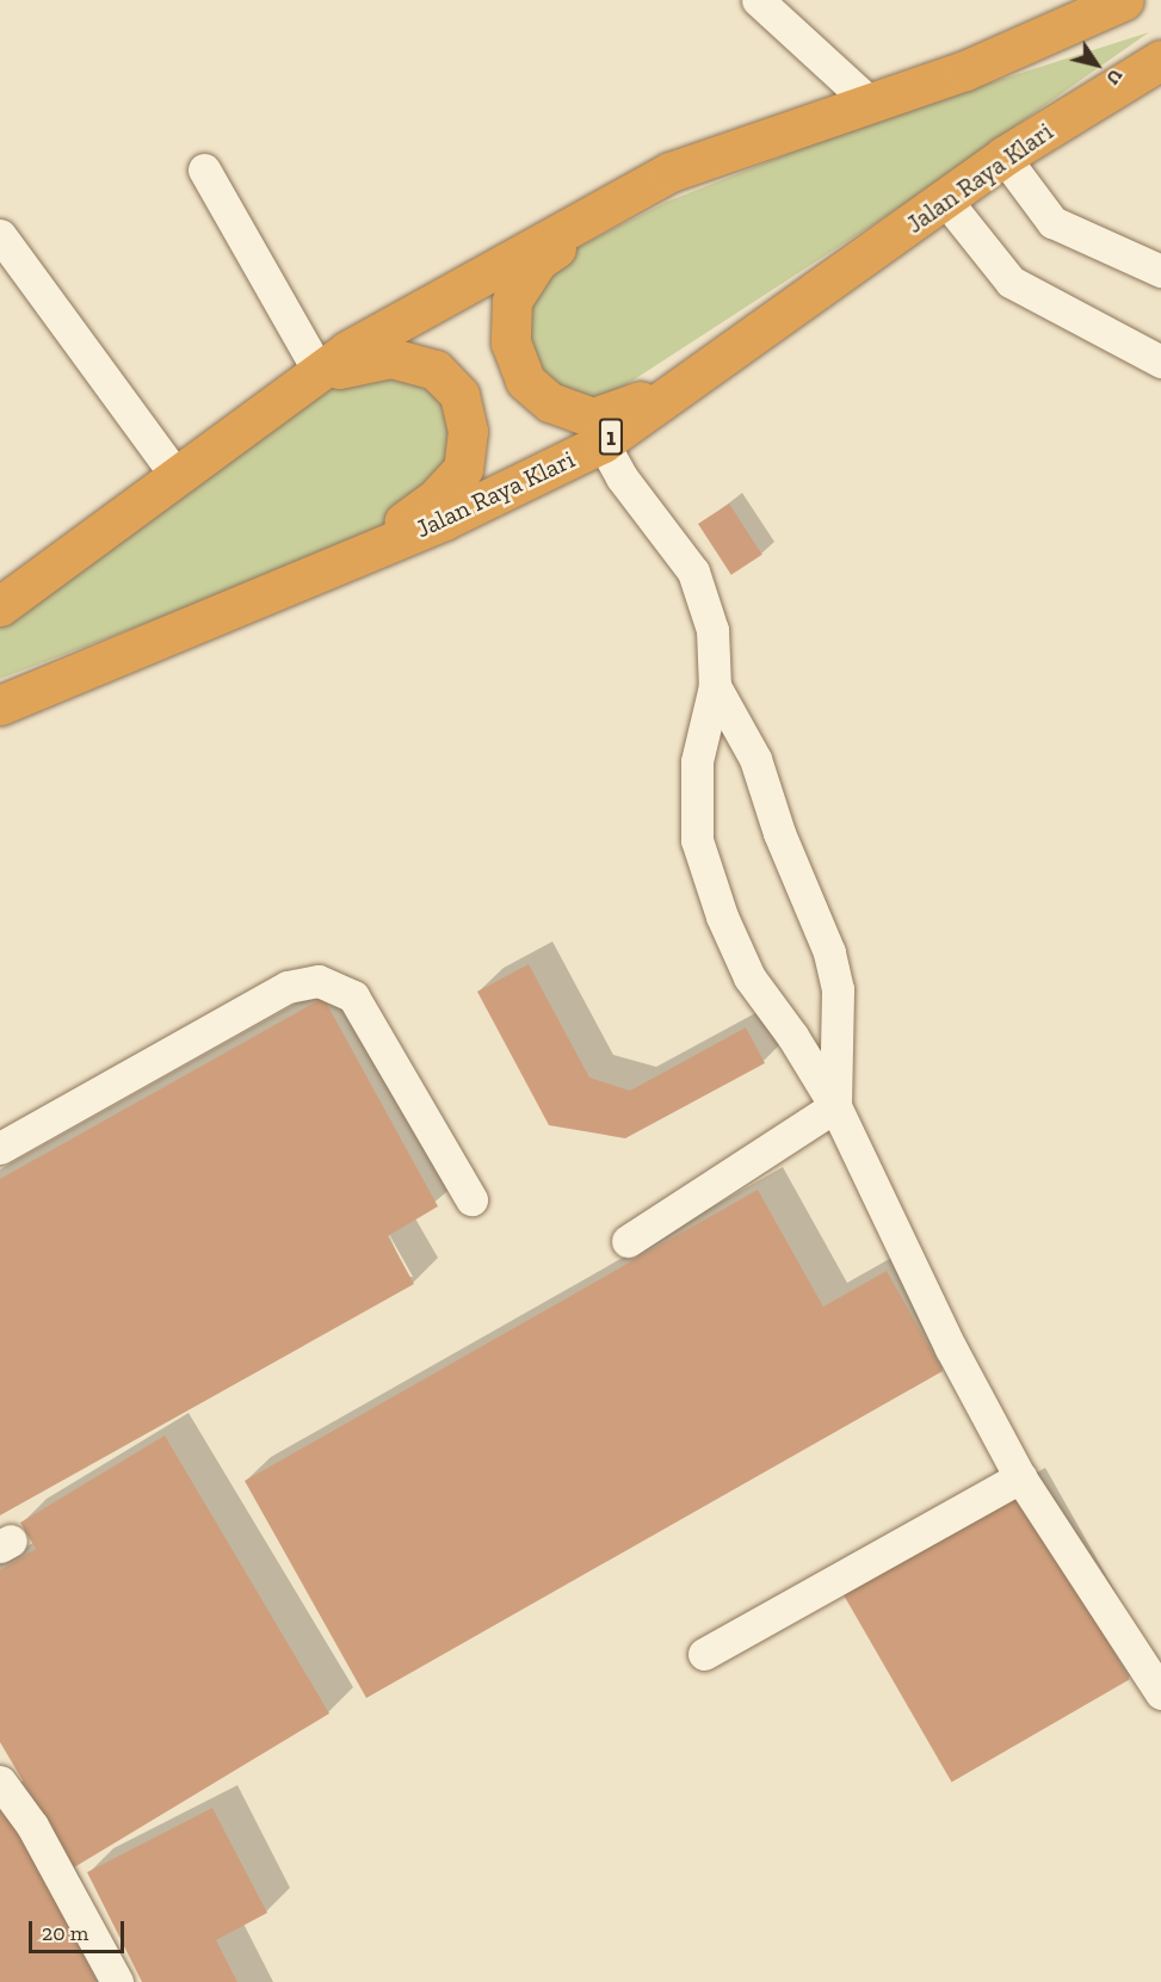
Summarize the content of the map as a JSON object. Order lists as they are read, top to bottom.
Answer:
{
  "streets": {
    "highway": ["Jalan Raya Klari", "1"]
  },
  "scale_bar": "20 m",
  "north": "bottom right"
}
